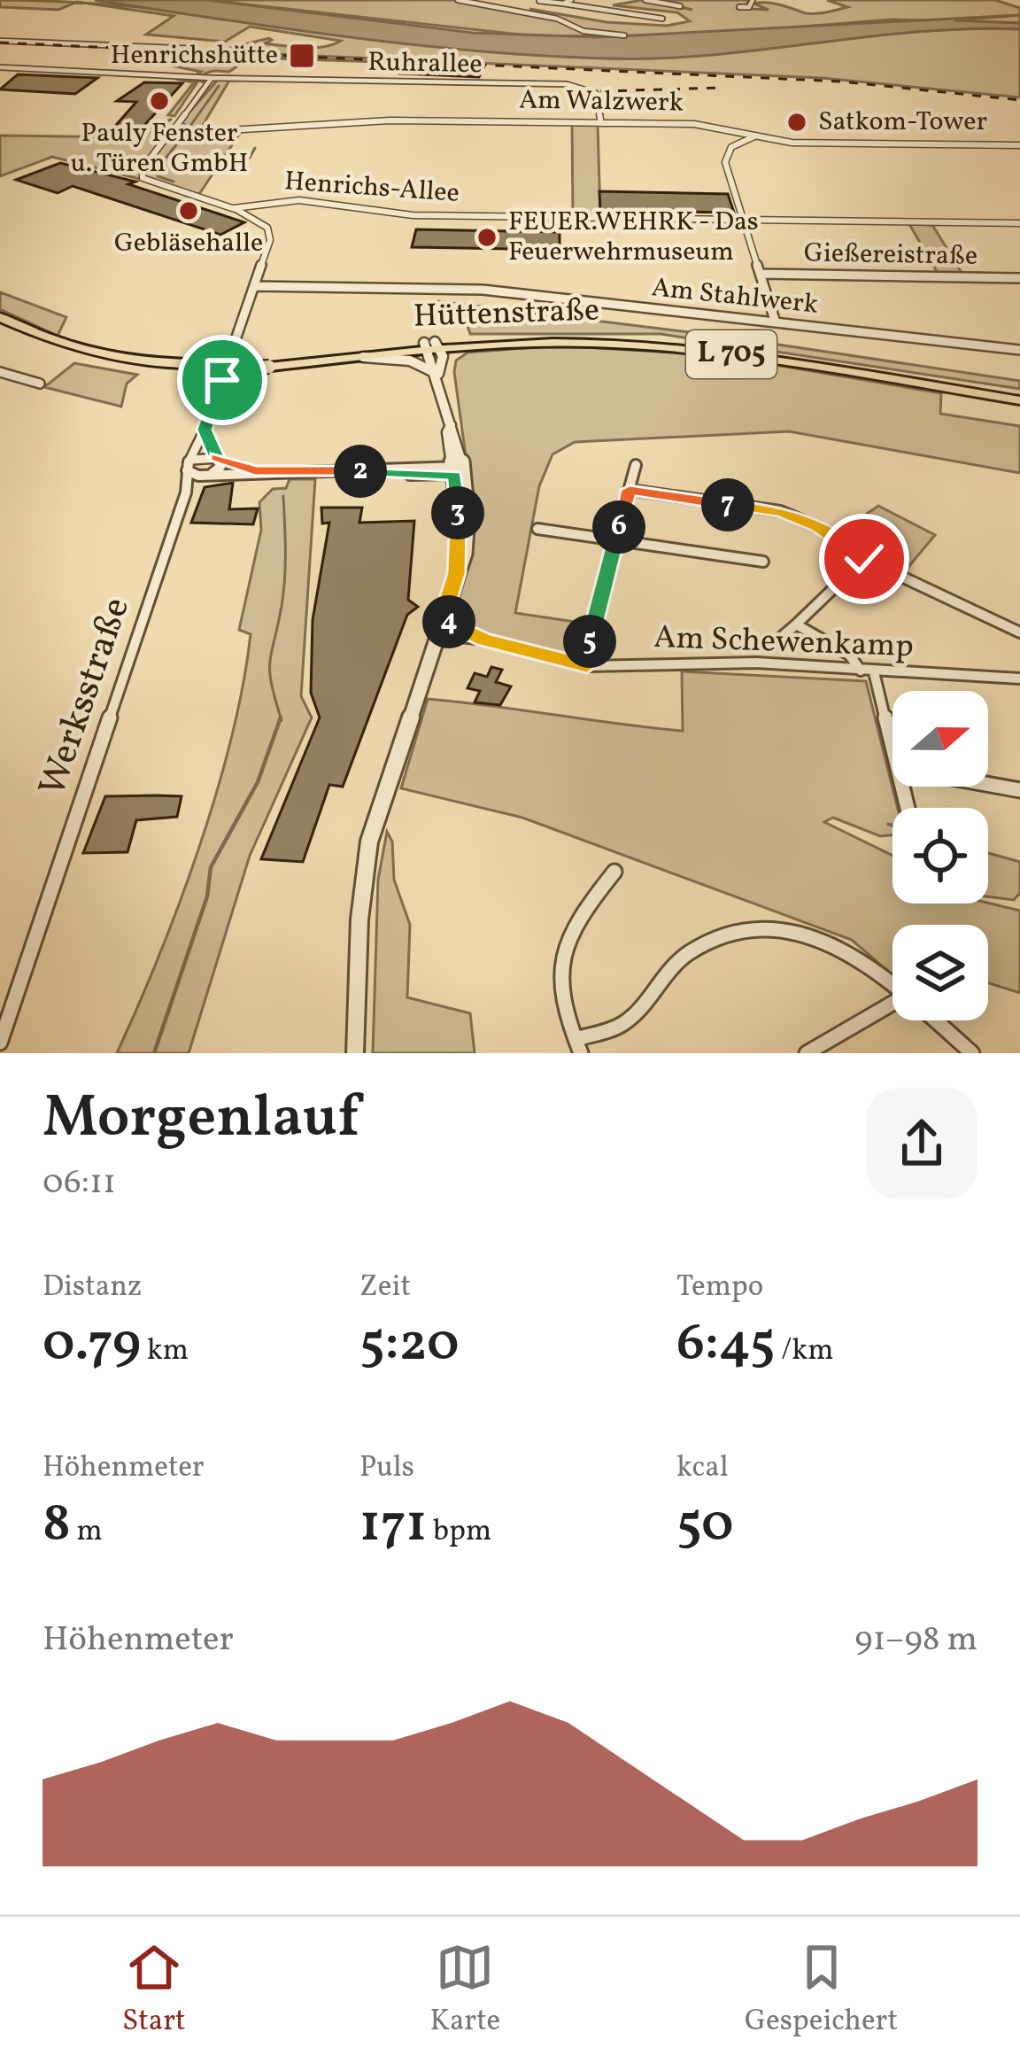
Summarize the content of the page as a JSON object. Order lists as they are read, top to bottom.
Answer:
{
  "streets": {
    "main road": ["Hüttenstraße", "L 705"],
    "street": [
      "Ruhrallee",
      "Am Walzwerk",
      "Henrichs-Allee",
      "Gießereistraße",
      "Am Stahlwerk",
      "Am Schewenkamp",
      "Werksstraße"
    ]
  },
  "crossings": [
    ["Ruhrallee", "Am Walzwerk"],
    ["Ruhrallee", "Werksstraße"],
    ["Am Walzwerk", "Werksstraße"],
    ["Henrichs-Allee", "Werksstraße"],
    ["Am Stahlwerk", "Werksstraße"]
  ],
  "places": {
    "transit": ["Henrichshütte"],
    "other": [
      "Pauly Fenster u. Türen GmbH",
      "Satkom-Tower",
      "Gebläsehalle",
      "FEUER.WEHRK - Das Feuerwehrmuseum"
    ]
  },
  "north": "right",
  "page": {
    "pins": [
      "2",
      "7",
      "3",
      "6",
      "4",
      "5"
    ],
    "heading": ["Morgenlauf", "06:11"],
    "stats": [
      ["Distanz", "0.79 km"],
      ["Zeit", "5:20"],
      ["Tempo", "6:45 /km"],
      ["Höhenmeter", "8 m"],
      ["Puls", "171 bpm"],
      ["kcal", "50"]
    ],
    "chart": ["Höhenmeter", "91–98 m"],
    "tabs": ["Start", "Karte", "Gespeichert"]
  }
}
